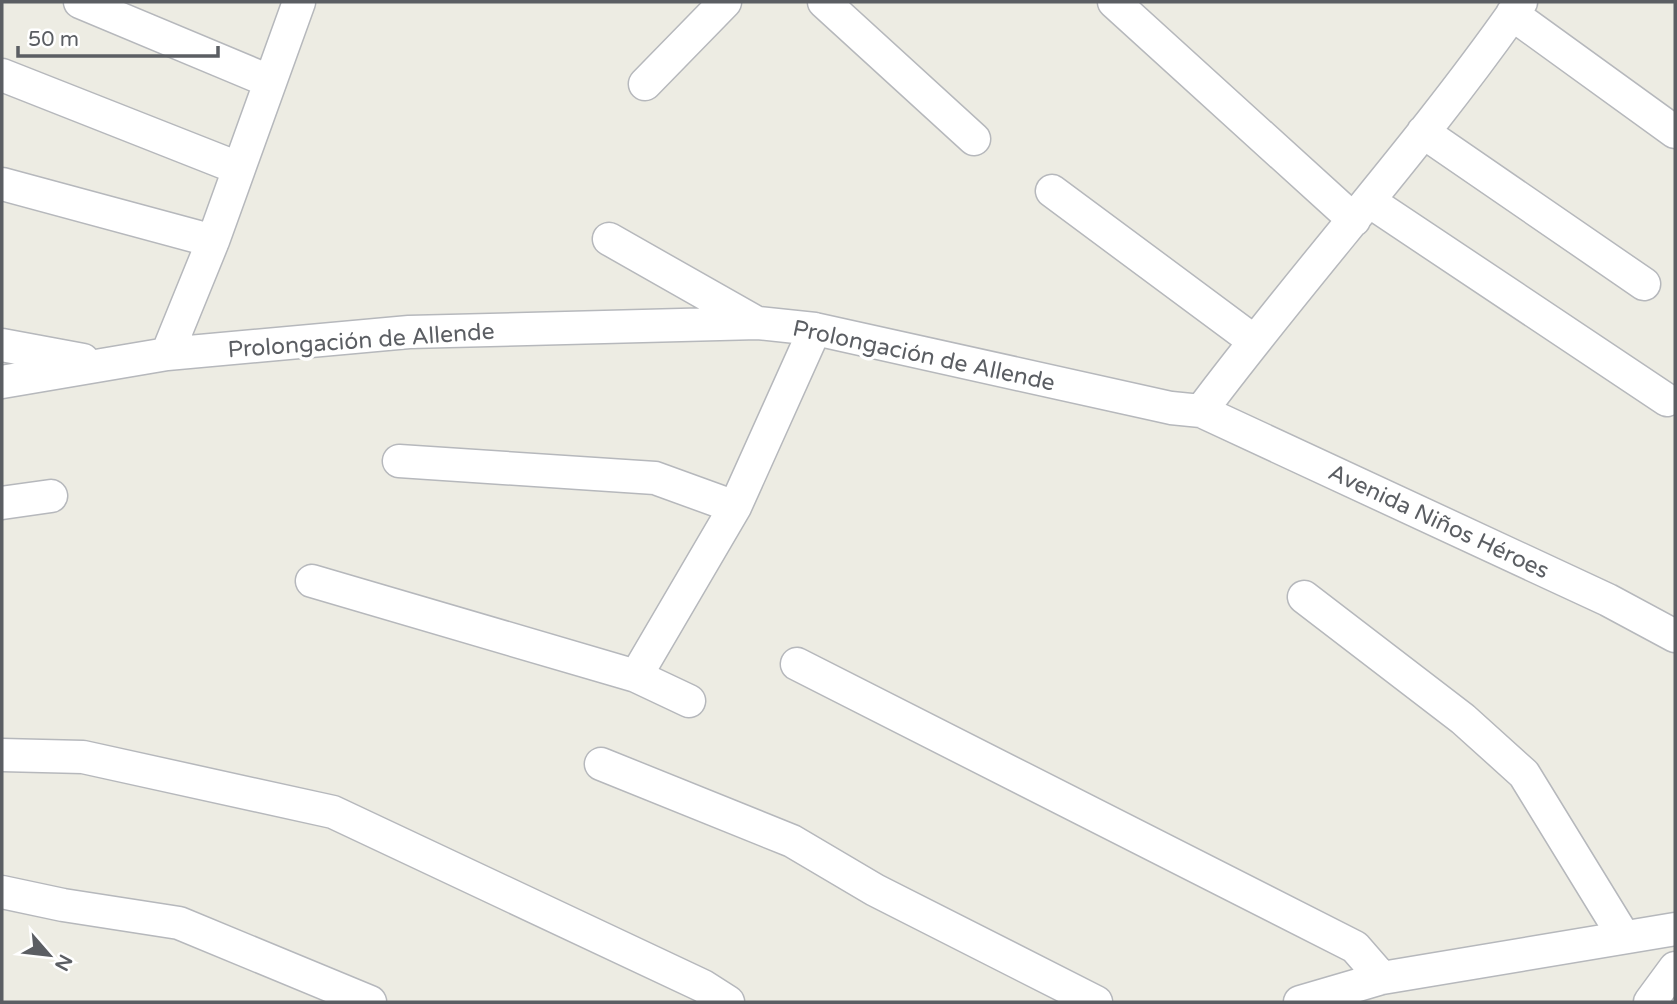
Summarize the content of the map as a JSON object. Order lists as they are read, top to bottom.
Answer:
{
  "streets": {
    "street": ["Prolongación de Allende", "Avenida Niños Héroes"]
  },
  "crossings": [
    ["Prolongación de Allende", "Avenida Niños Héroes"]
  ],
  "scale_bar": "50 m",
  "north": "bottom right"
}
